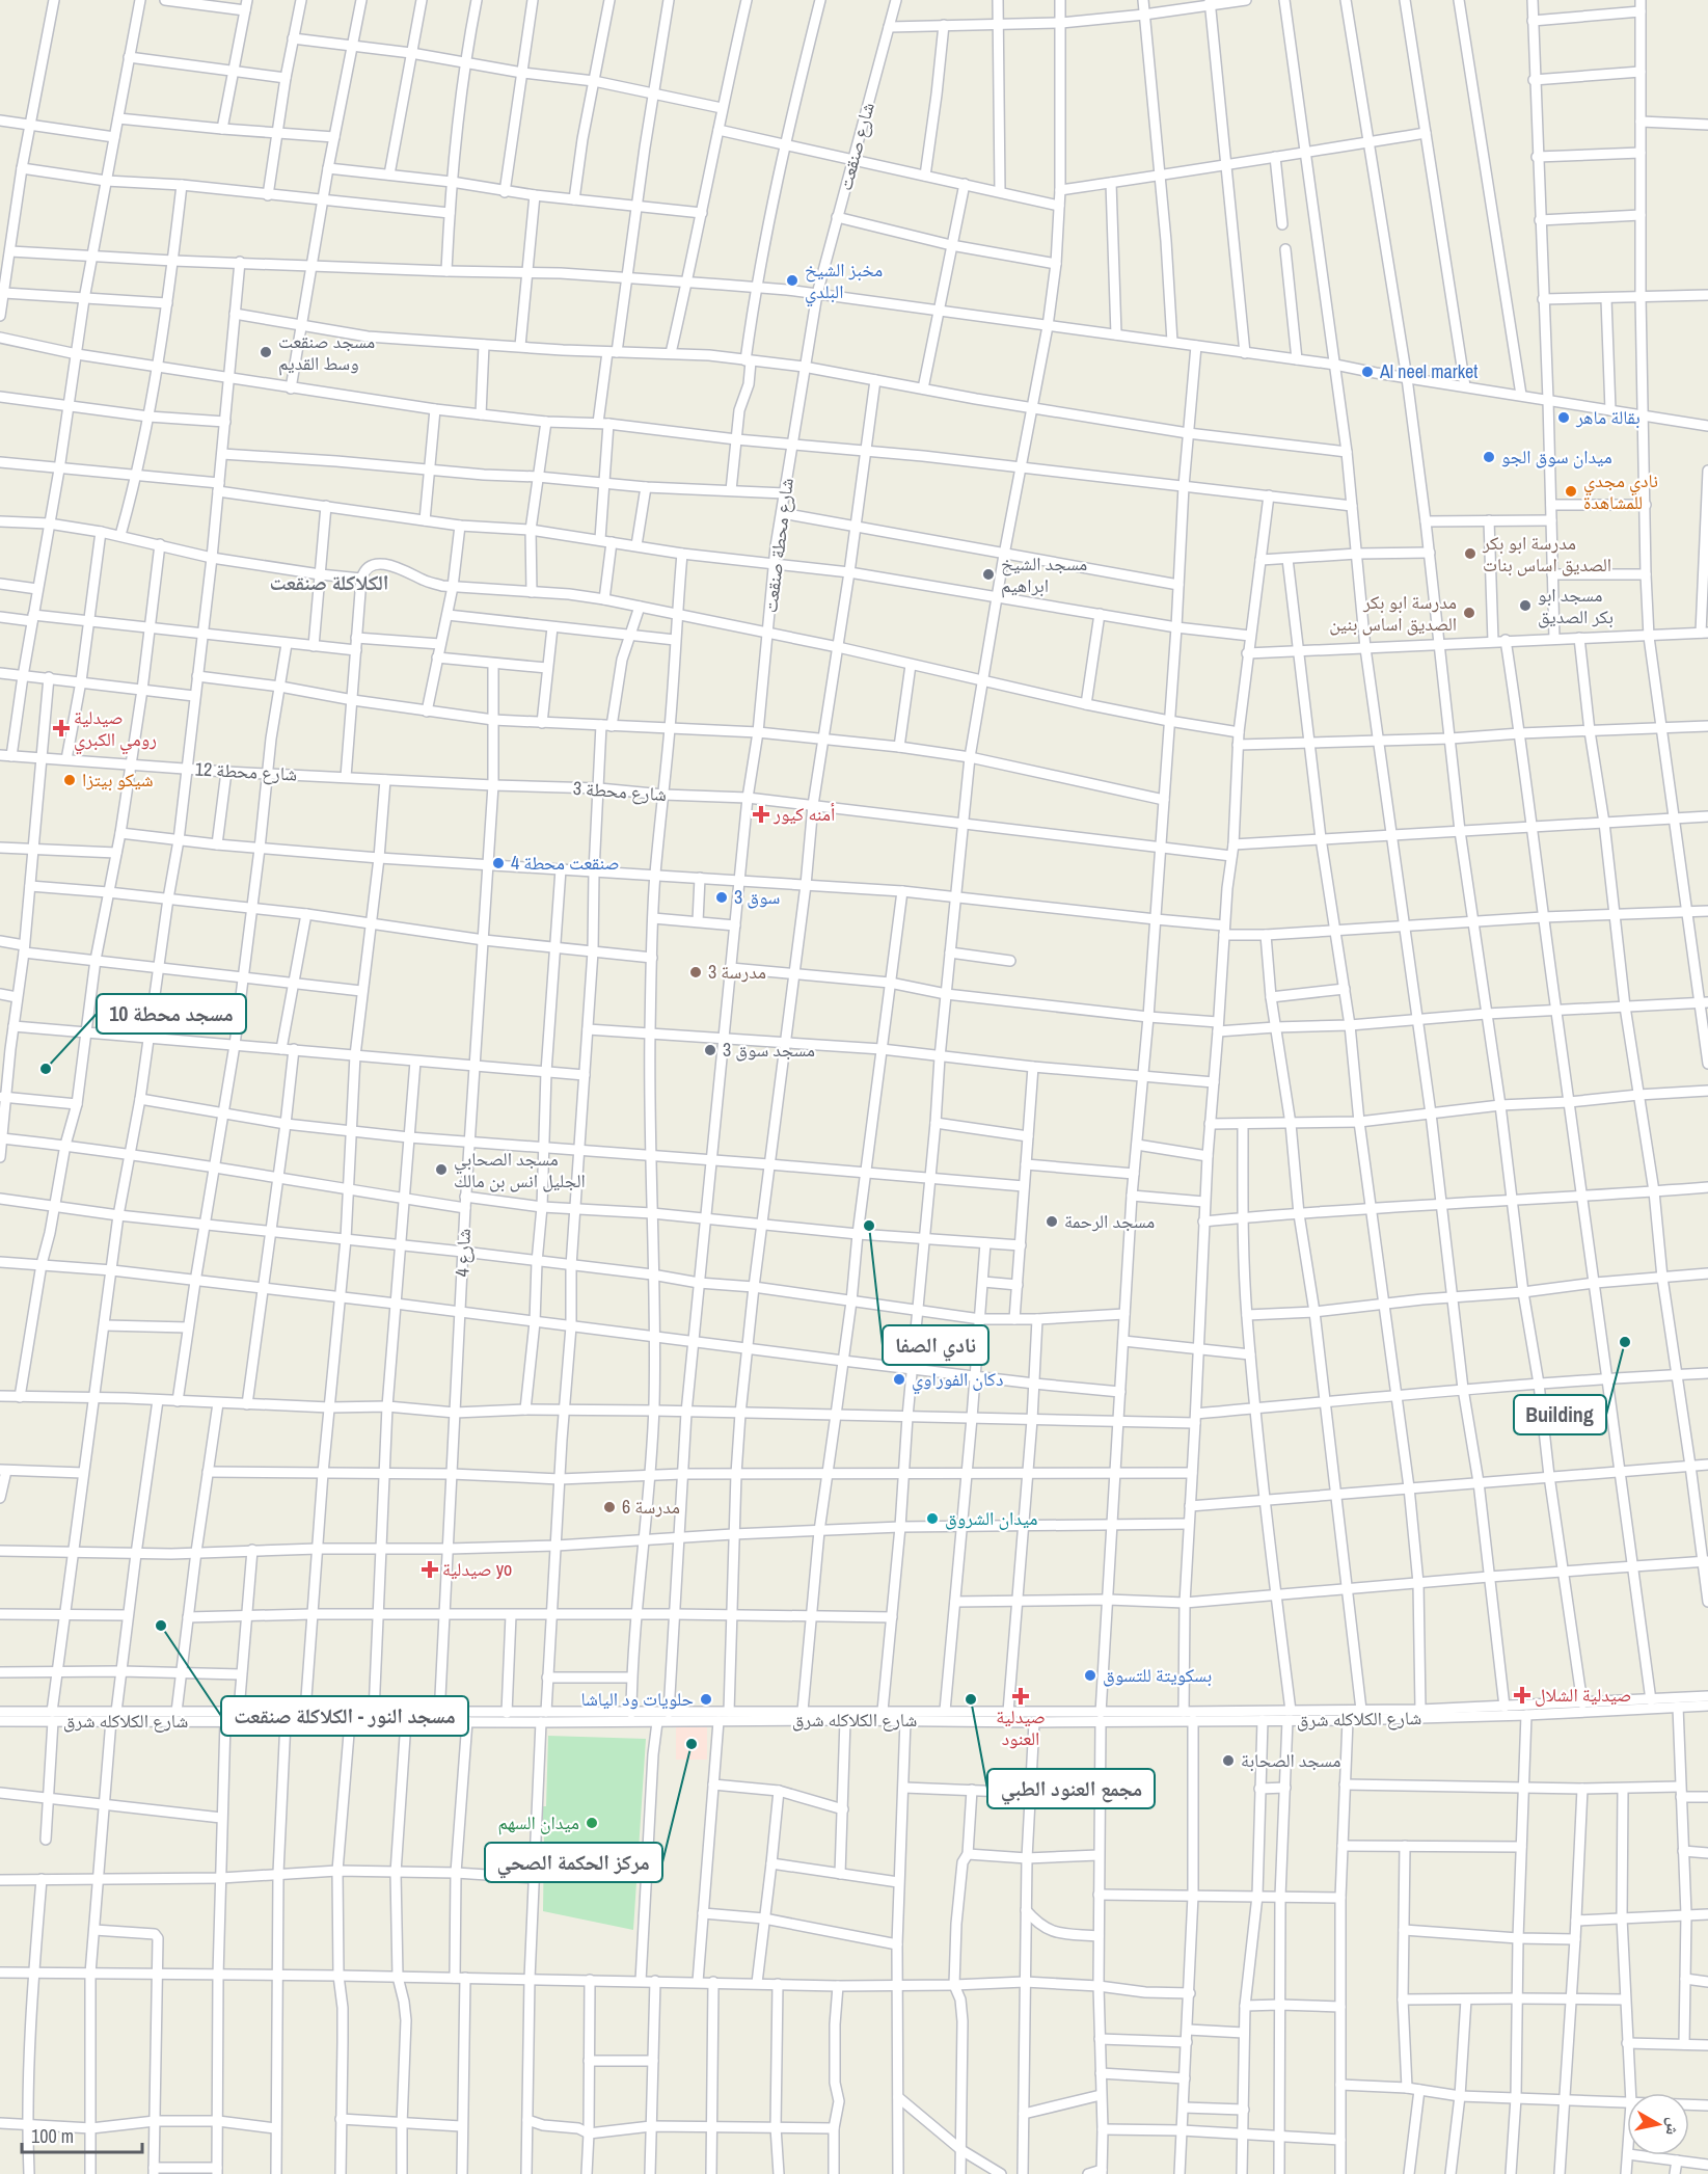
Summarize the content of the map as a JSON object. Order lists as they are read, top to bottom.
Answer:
{
  "streets": {
    "street": [
      "شارع صنقعت",
      "شارع محطة صنقعت",
      "شارع محطة 12",
      "شارع محطة 3",
      "شارع 4",
      "شارع الكلاكله شرق"
    ]
  },
  "crossings": [
    ["شارع صنقعت", "شارع محطة صنقعت"],
    ["شارع محطة صنقعت", "شارع محطة 3"],
    ["شارع محطة صنقعت", "شارع الكلاكله شرق"],
    ["شارع محطة 12", "شارع محطة 3"],
    ["شارع محطة 12", "شارع 4"],
    ["شارع محطة 3", "شارع 4"],
    ["شارع 4", "شارع الكلاكله شرق"]
  ],
  "districts": ["الكلاكلة صنقعت"],
  "places": {
    "other": [
      "مخبز الشيخ البلدي",
      "مسجد صنقعت وسط القديم",
      "Al neel market",
      "بقالة ماهر",
      "ميدان سوق الجو",
      "نادي مجدي للمشاهدة",
      "مدرسة ابو بكر الصديق اساس بنات",
      "مسجد الشيخ ابراهيم",
      "مسجد ابو بكر الصديق",
      "مدرسة ابو بكر الصديق اساس بنين",
      "شيكو بيتزا",
      "صنقعت محطة 4",
      "سوق 3",
      "مدرسة 3",
      "مسجد سوق 3",
      "مسجد محطة 10",
      "مسجد الصحابي الجليل انس بن مالك",
      "مسجد الرحمة",
      "نادي الصفا",
      "Building",
      "دكان الفوراوي",
      "مدرسة 6",
      "ميدان الشروق",
      "مسجد النور - الكلاكلة صنقعت",
      "بسكويتة للتسوق",
      "حلويات ود الياشا",
      "مجمع العنود الطبي",
      "مركز الحكمة الصحي",
      "مسجد الصحابة",
      "ميدان السهم"
    ],
    "health": [
      "صيدلية رومي الكبري",
      "أمنه كيور",
      "صيدلية yo",
      "صيدلية الشلال",
      "صيدلية العنود"
    ]
  },
  "scale_bar": "100 m",
  "north": "right"
}
